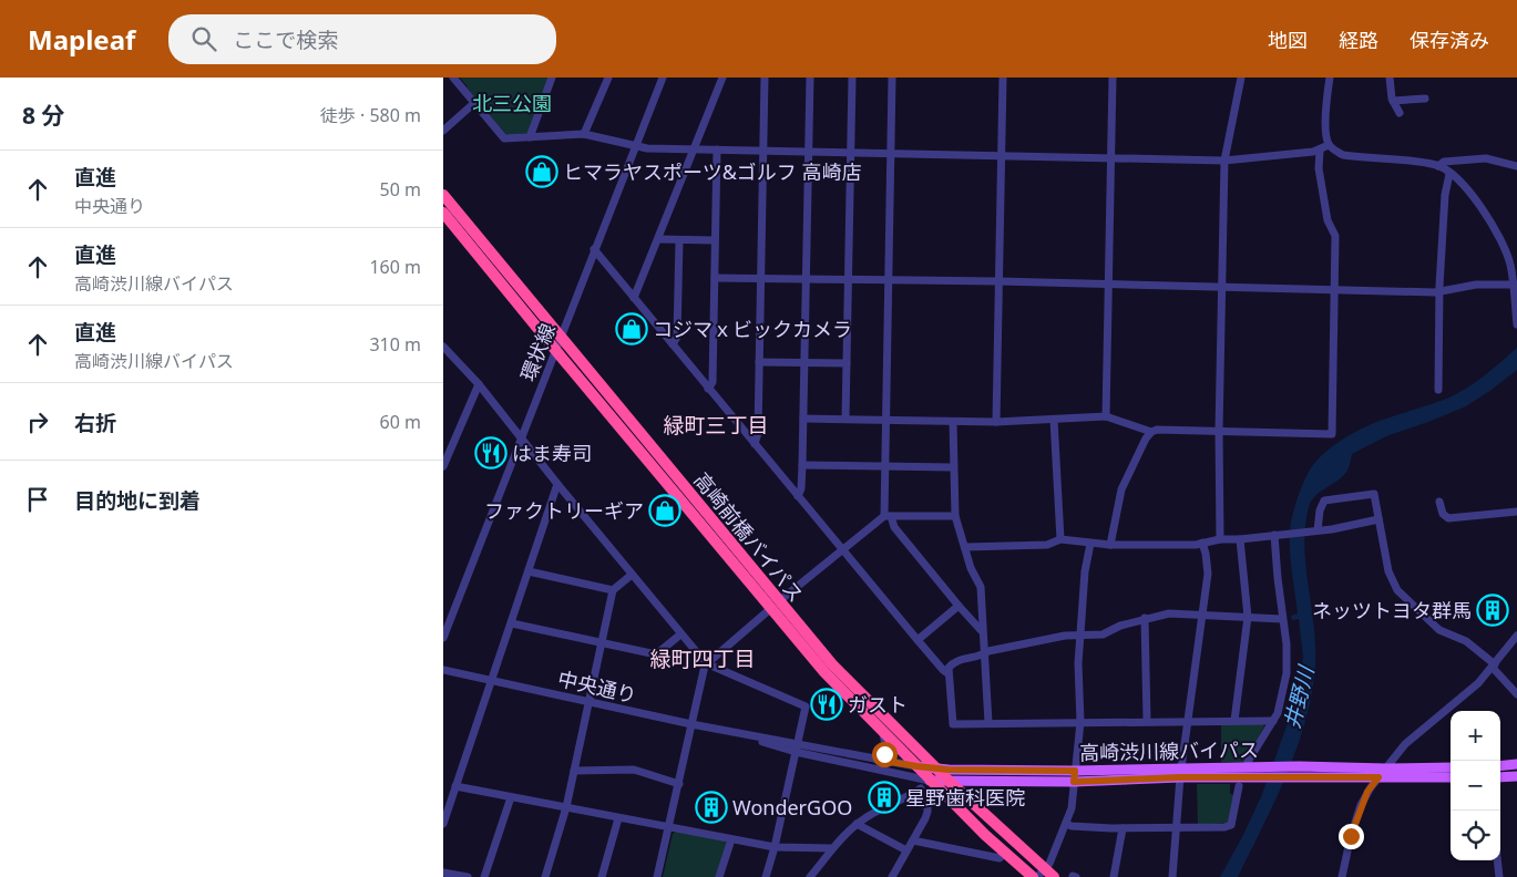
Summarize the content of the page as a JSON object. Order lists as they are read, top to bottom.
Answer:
{
  "streets": {
    "highway": ["高崎前橋バイパス"],
    "main road": ["高崎渋川線バイパス"],
    "street": ["環状線", "中央通り"]
  },
  "crossings": [
    ["環状線", "高崎前橋バイパス"],
    ["高崎前橋バイパス", "中央通り"],
    ["高崎前橋バイパス", "高崎渋川線バイパス"],
    ["中央通り", "高崎渋川線バイパス"]
  ],
  "districts": ["緑町三丁目", "緑町四丁目"],
  "water": ["井野川"],
  "parks": ["北三公園"],
  "places": {
    "shop": ["ヒマラヤスポーツ&ゴルフ 高崎店", "コジマｘビックカメラ", "ファクトリーギア"],
    "restaurant": ["はま寿司", "ガスト"],
    "building": ["ネッツトヨタ群馬", "星野歯科医院", "WonderGOO"]
  },
  "page": {
    "header": "Mapleaf",
    "search": "ここで検索",
    "nav": ["地図", "経路", "保存済み"],
    "heading": ["8 分", "徒歩 · 580 m"],
    "list": [
      ["直進", "中央通り", "50 m"],
      ["直進", "高崎渋川線バイパス", "160 m"],
      ["直進", "高崎渋川線バイパス", "310 m"],
      ["右折", "60 m"],
      "目的地に到着"
    ],
    "map_buttons": ["+", "−"]
  }
}
